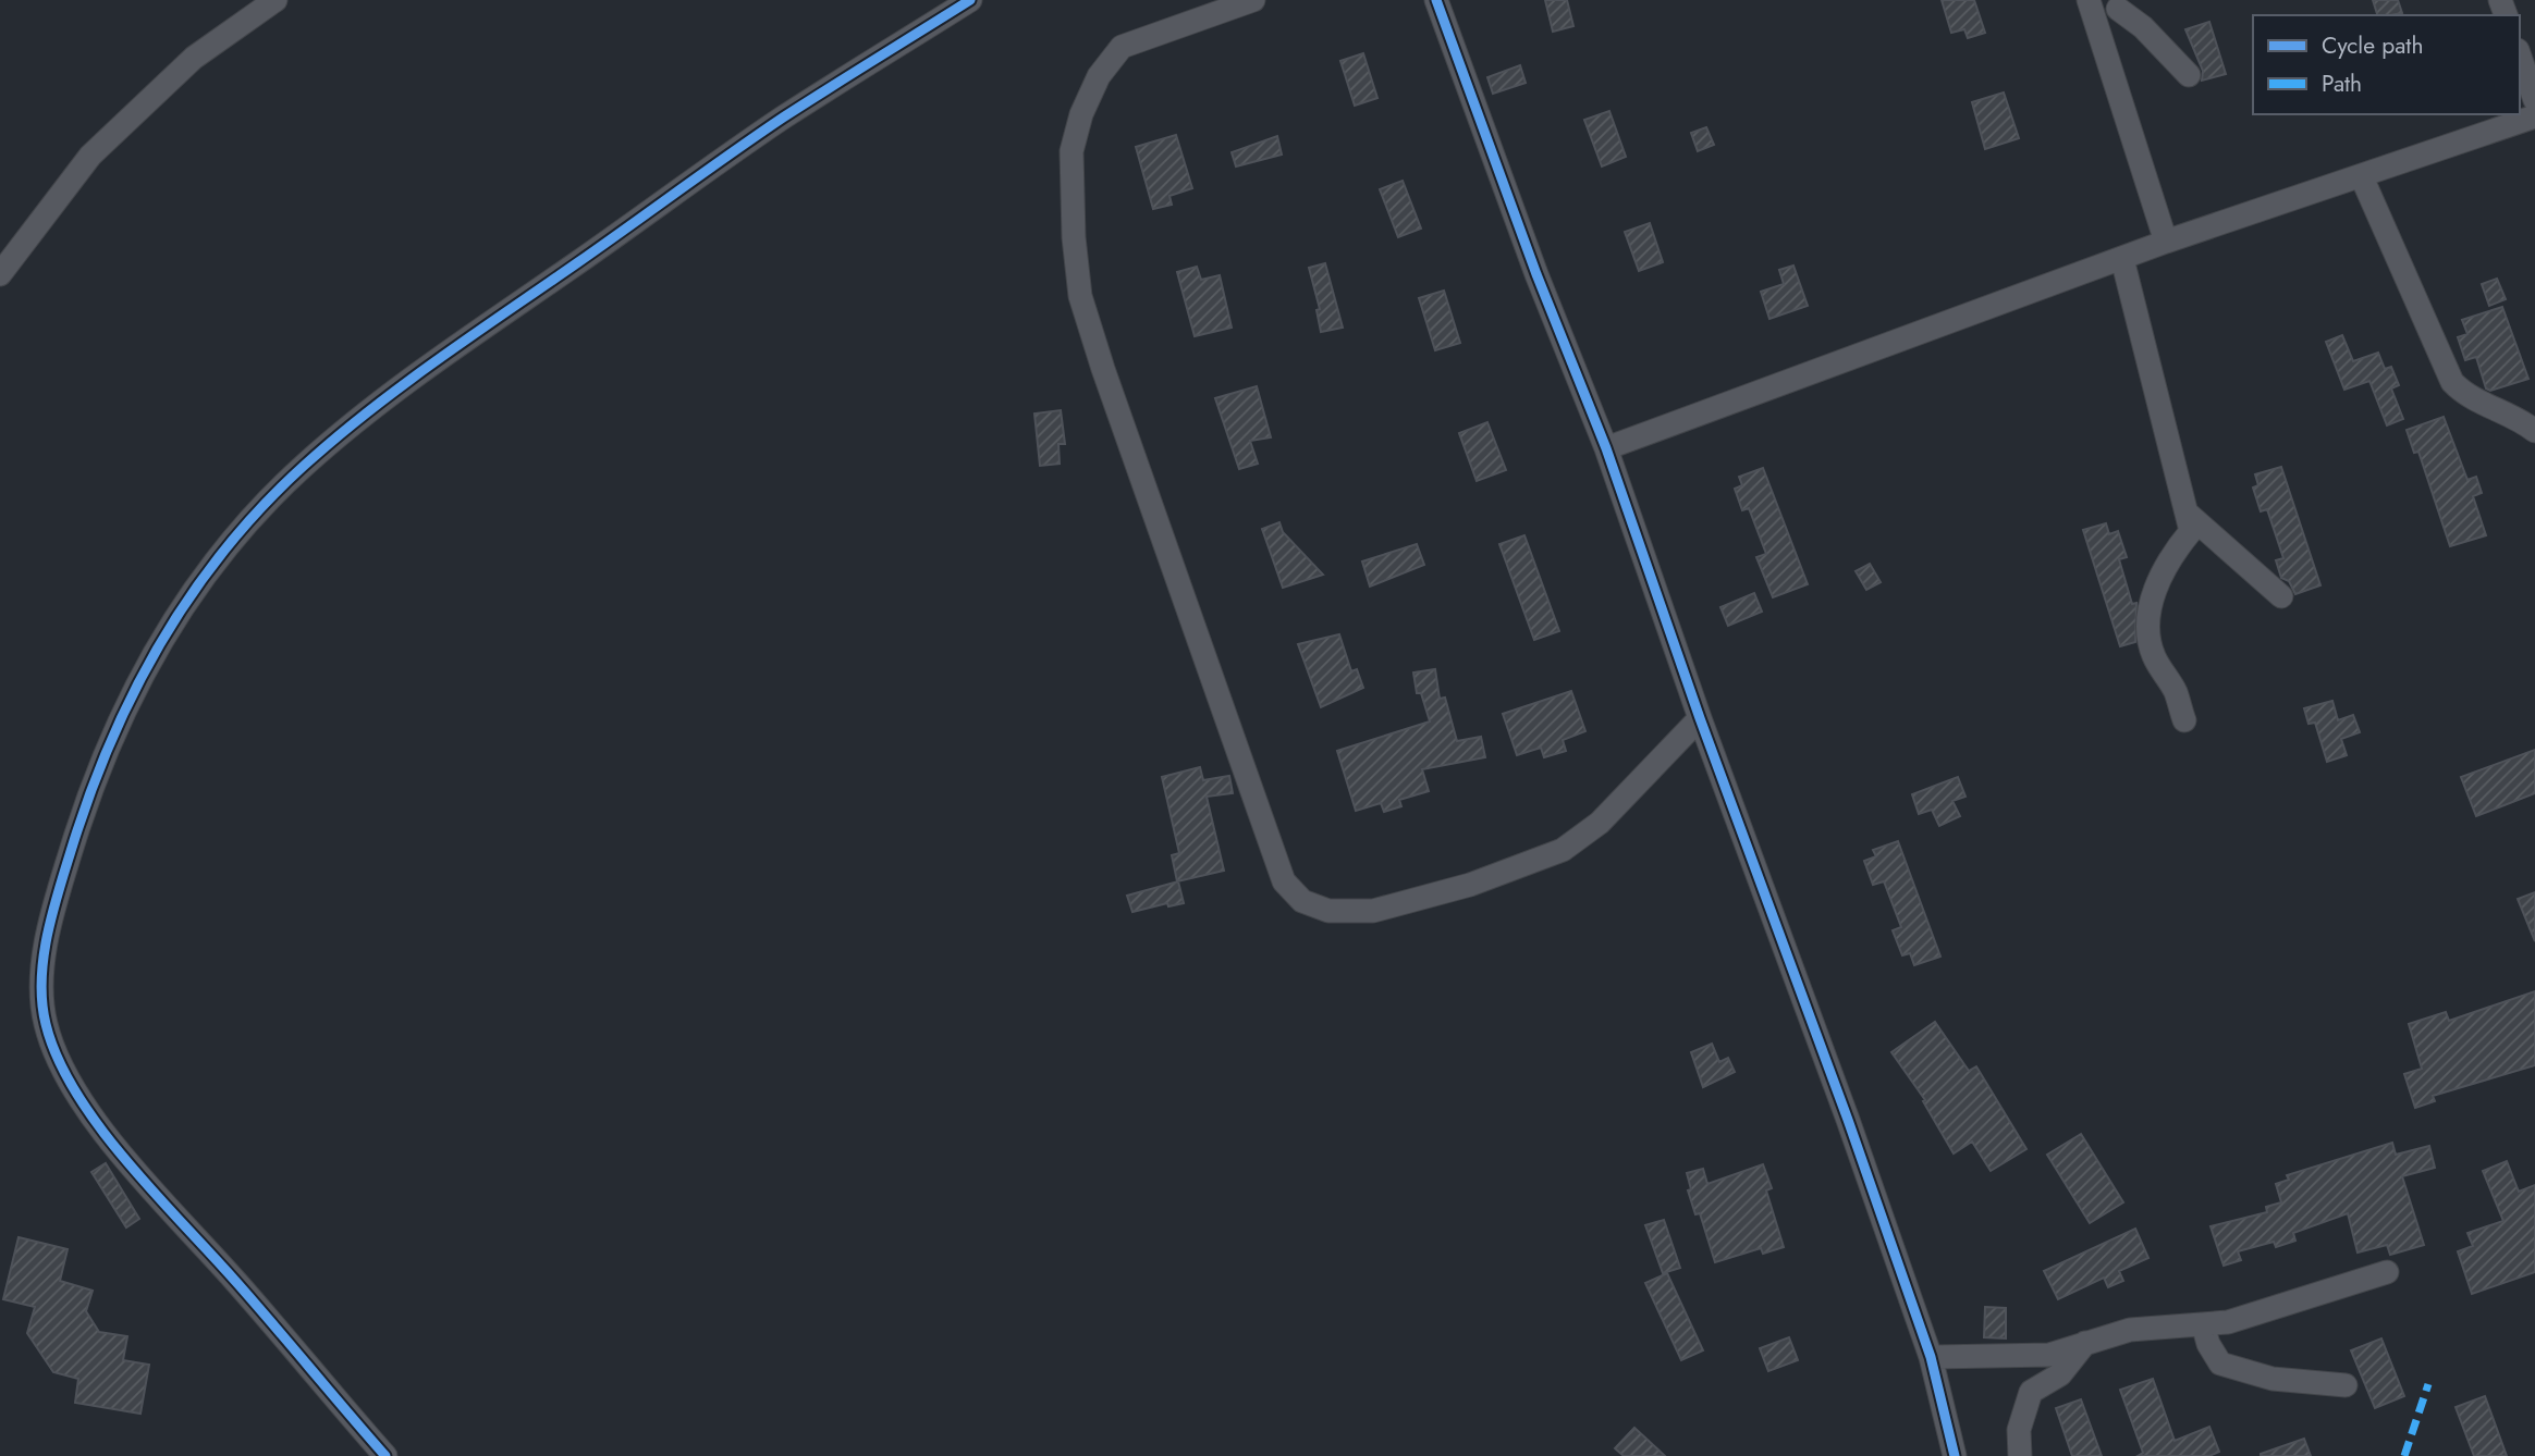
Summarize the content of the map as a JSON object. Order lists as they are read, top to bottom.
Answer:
{
  "legend": ["Cycle path", "Path"]
}
